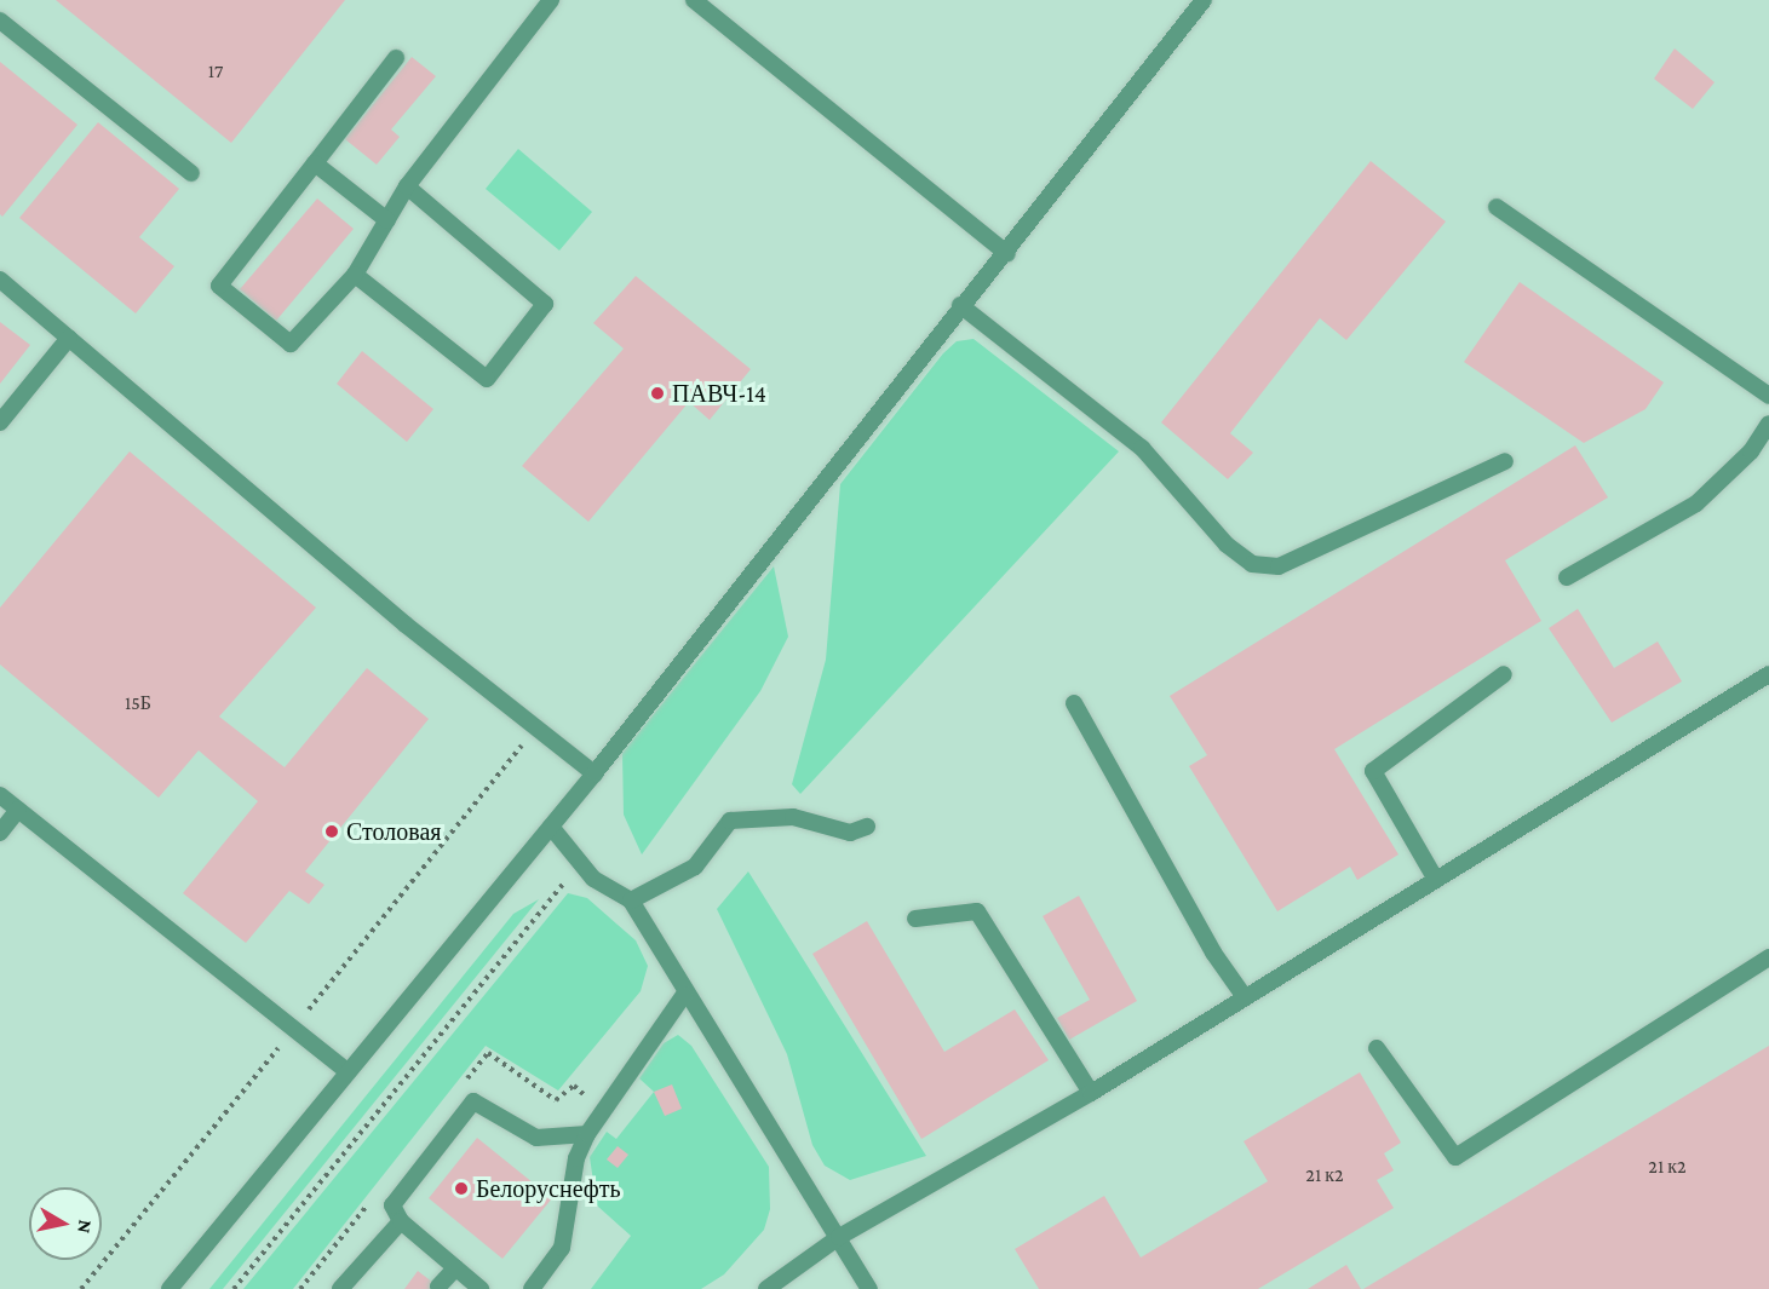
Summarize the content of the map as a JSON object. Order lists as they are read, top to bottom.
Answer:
{
  "places": ["ПАВЧ-14", "Столовая", "Белоруснефть"],
  "house_numbers": [
    "17",
    "15Б",
    "21 к2",
    "21 к2"
  ],
  "north": "right"
}
